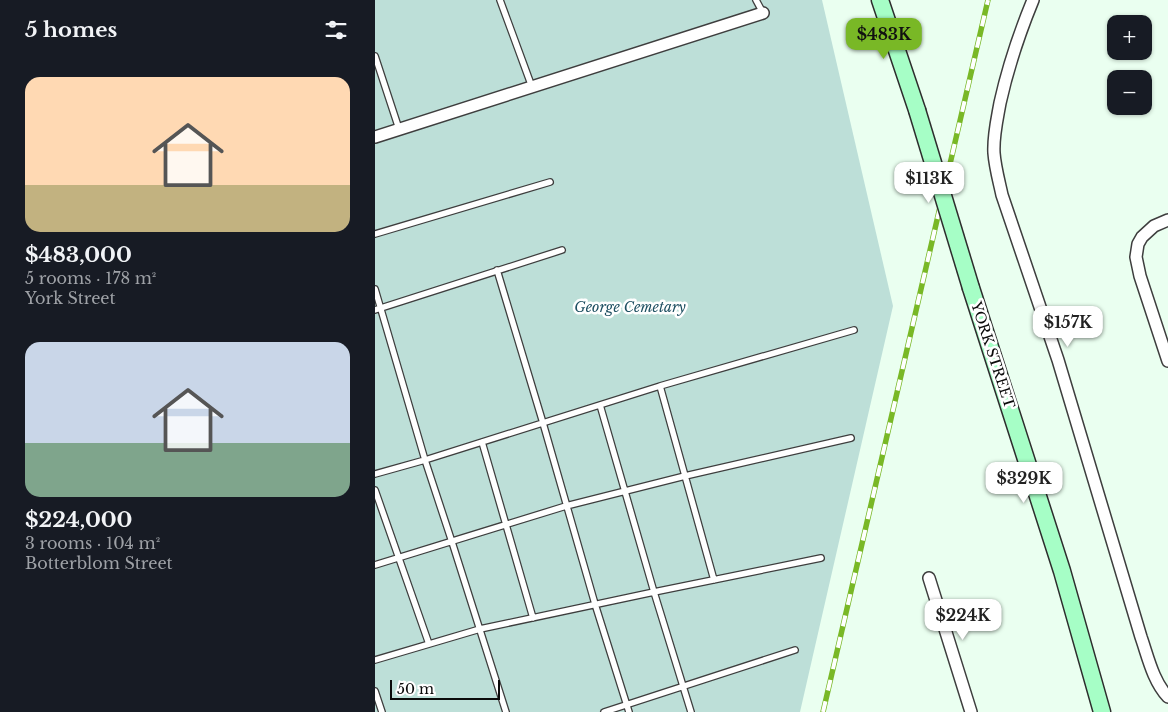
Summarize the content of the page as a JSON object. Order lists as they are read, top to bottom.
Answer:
{
  "streets": {
    "main road": ["YORK STREET"]
  },
  "parks": ["George Cemetary"],
  "scale_bar": "50 m",
  "page": {
    "heading": "5 homes",
    "map_buttons": ["+", "−"],
    "price": [
      "$483K",
      "$113K",
      "$157K",
      "$329K",
      "$224K"
    ],
    "list": [
      {
        "name": "$483,000",
        "note": "5 rooms · 178 m² · York Street"
      },
      {
        "name": "$224,000",
        "note": "3 rooms · 104 m² · Botterblom Street"
      }
    ],
    "scale": "50 m"
  }
}
